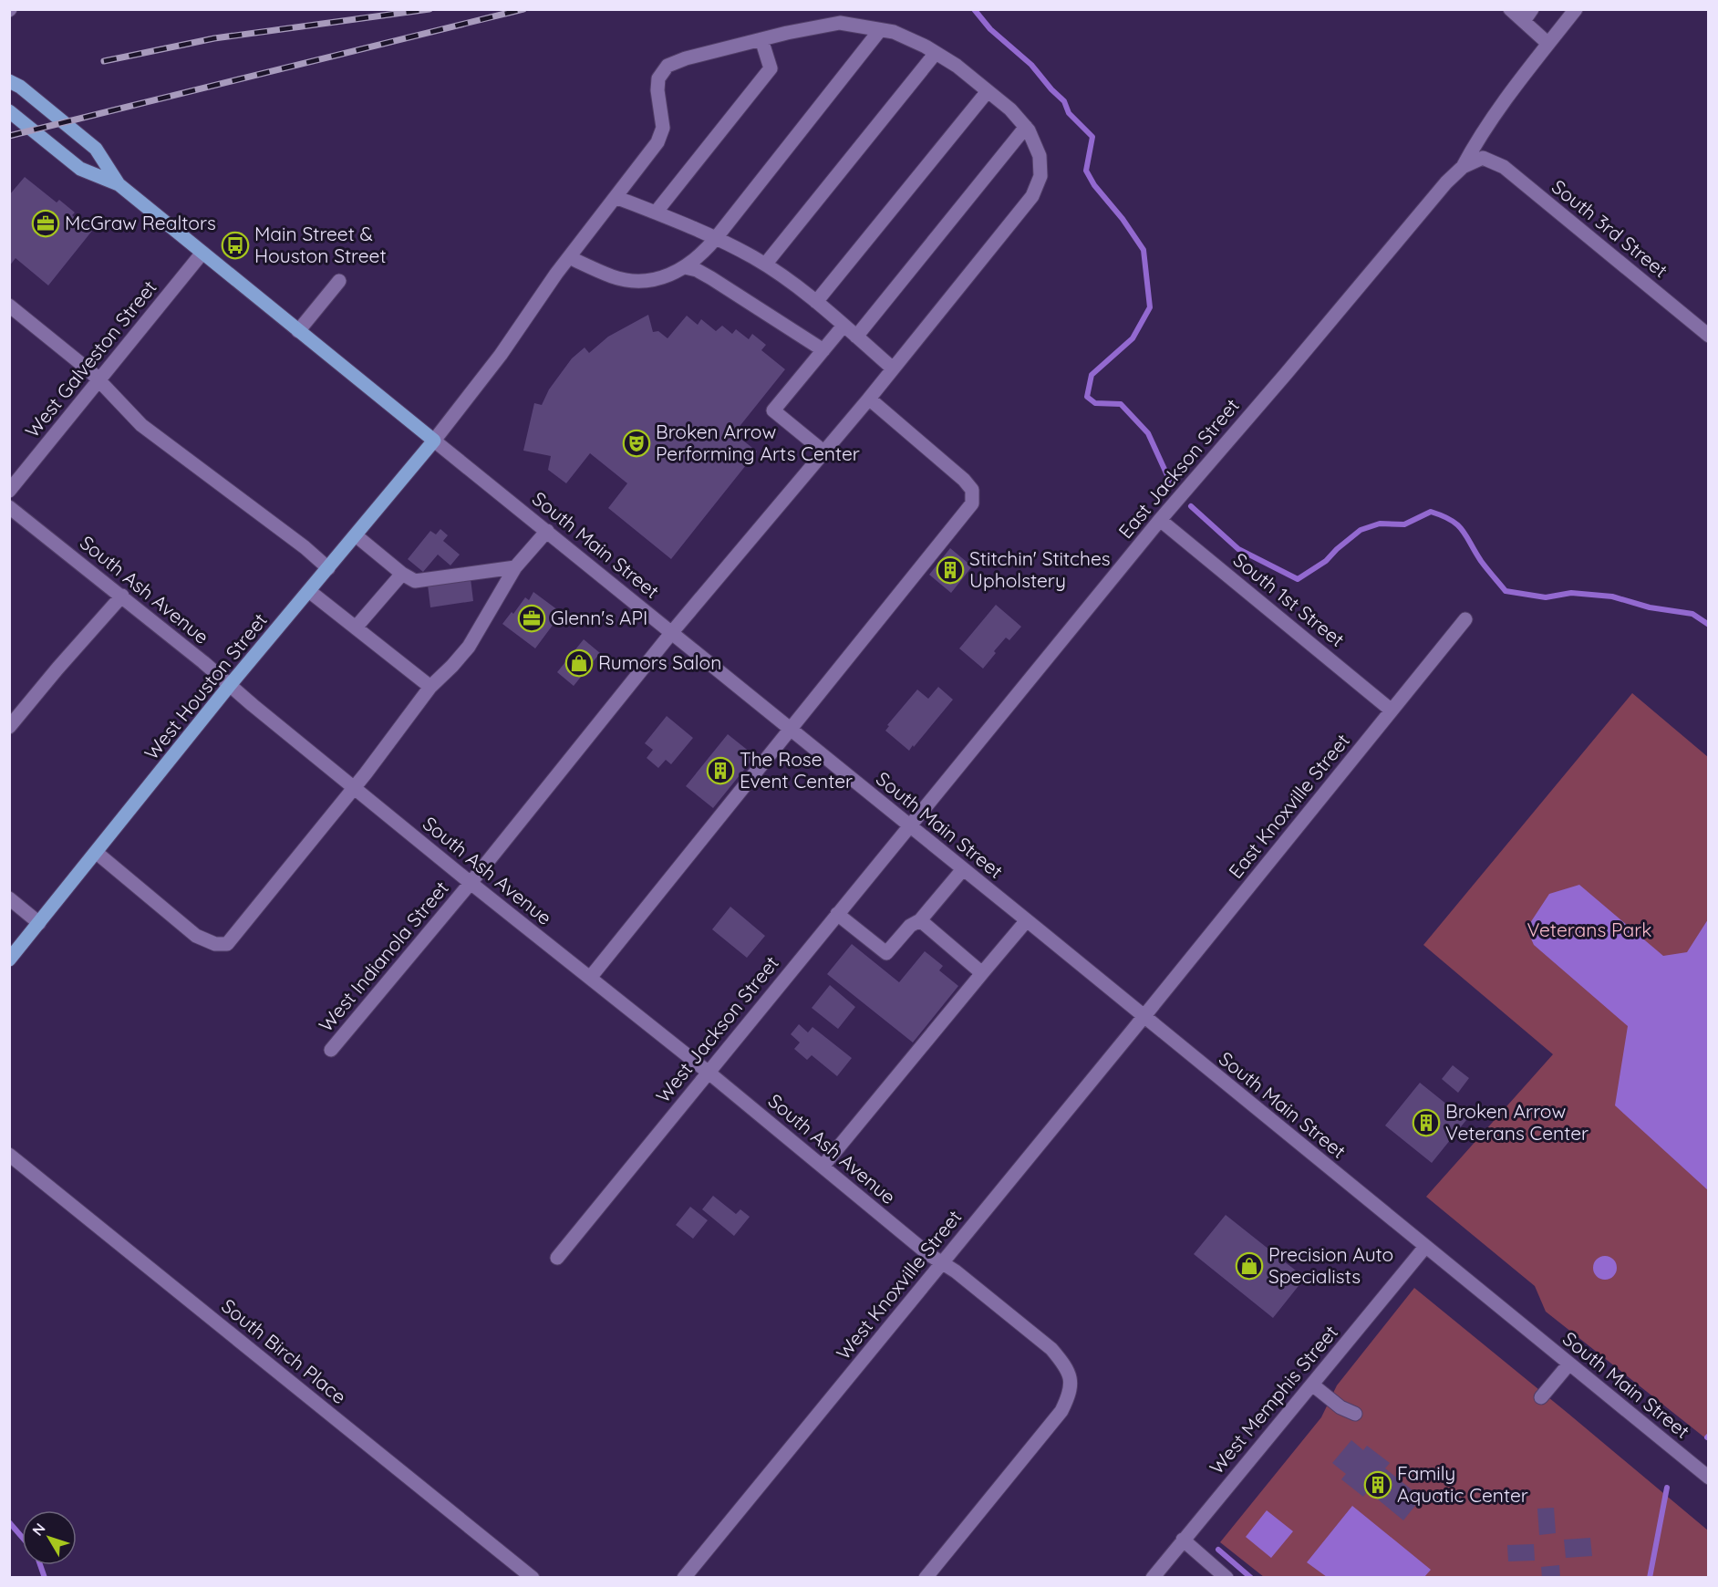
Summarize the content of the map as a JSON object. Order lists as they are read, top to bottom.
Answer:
{
  "streets": {
    "main road": ["South Main Street", "West Houston Street"],
    "street": [
      "South 3rd Street",
      "West Galveston Street",
      "East Jackson Street",
      "South Ash Avenue",
      "South 1st Street",
      "East Knoxville Street",
      "West Indianola Street",
      "West Jackson Street",
      "West Knoxville Street",
      "South Birch Place",
      "West Memphis Street"
    ]
  },
  "crossings": [
    ["South 3rd Street", "East Jackson Street"],
    ["West Galveston Street", "South Main Street"],
    ["East Jackson Street", "South Main Street"],
    ["East Jackson Street", "South 1st Street"],
    ["East Jackson Street", "West Jackson Street"],
    ["South Main Street", "West Houston Street"],
    ["South Main Street", "East Knoxville Street"],
    ["South Main Street", "West Indianola Street"],
    ["South Main Street", "West Jackson Street"],
    ["South Main Street", "West Knoxville Street"],
    ["South Main Street", "West Memphis Street"],
    ["South Ash Avenue", "West Houston Street"],
    ["South Ash Avenue", "West Indianola Street"],
    ["South Ash Avenue", "West Jackson Street"],
    ["South Ash Avenue", "West Knoxville Street"],
    ["South 1st Street", "East Knoxville Street"],
    ["West Houston Street", "West Indianola Street"],
    ["East Knoxville Street", "West Knoxville Street"]
  ],
  "parks": ["Veterans Park"],
  "places": {
    "office": ["McGraw Realtors", "Glenn's API"],
    "bus stop": ["Main Street & Houston Street"],
    "theatre": ["Broken Arrow Performing Arts Center"],
    "building": [
      "Stitchin' Stitches Upholstery",
      "The Rose Event Center",
      "Broken Arrow Veterans Center",
      "Family Aquatic Center"
    ],
    "shop": ["Rumors Salon", "Precision Auto Specialists"]
  },
  "north": "top left"
}
